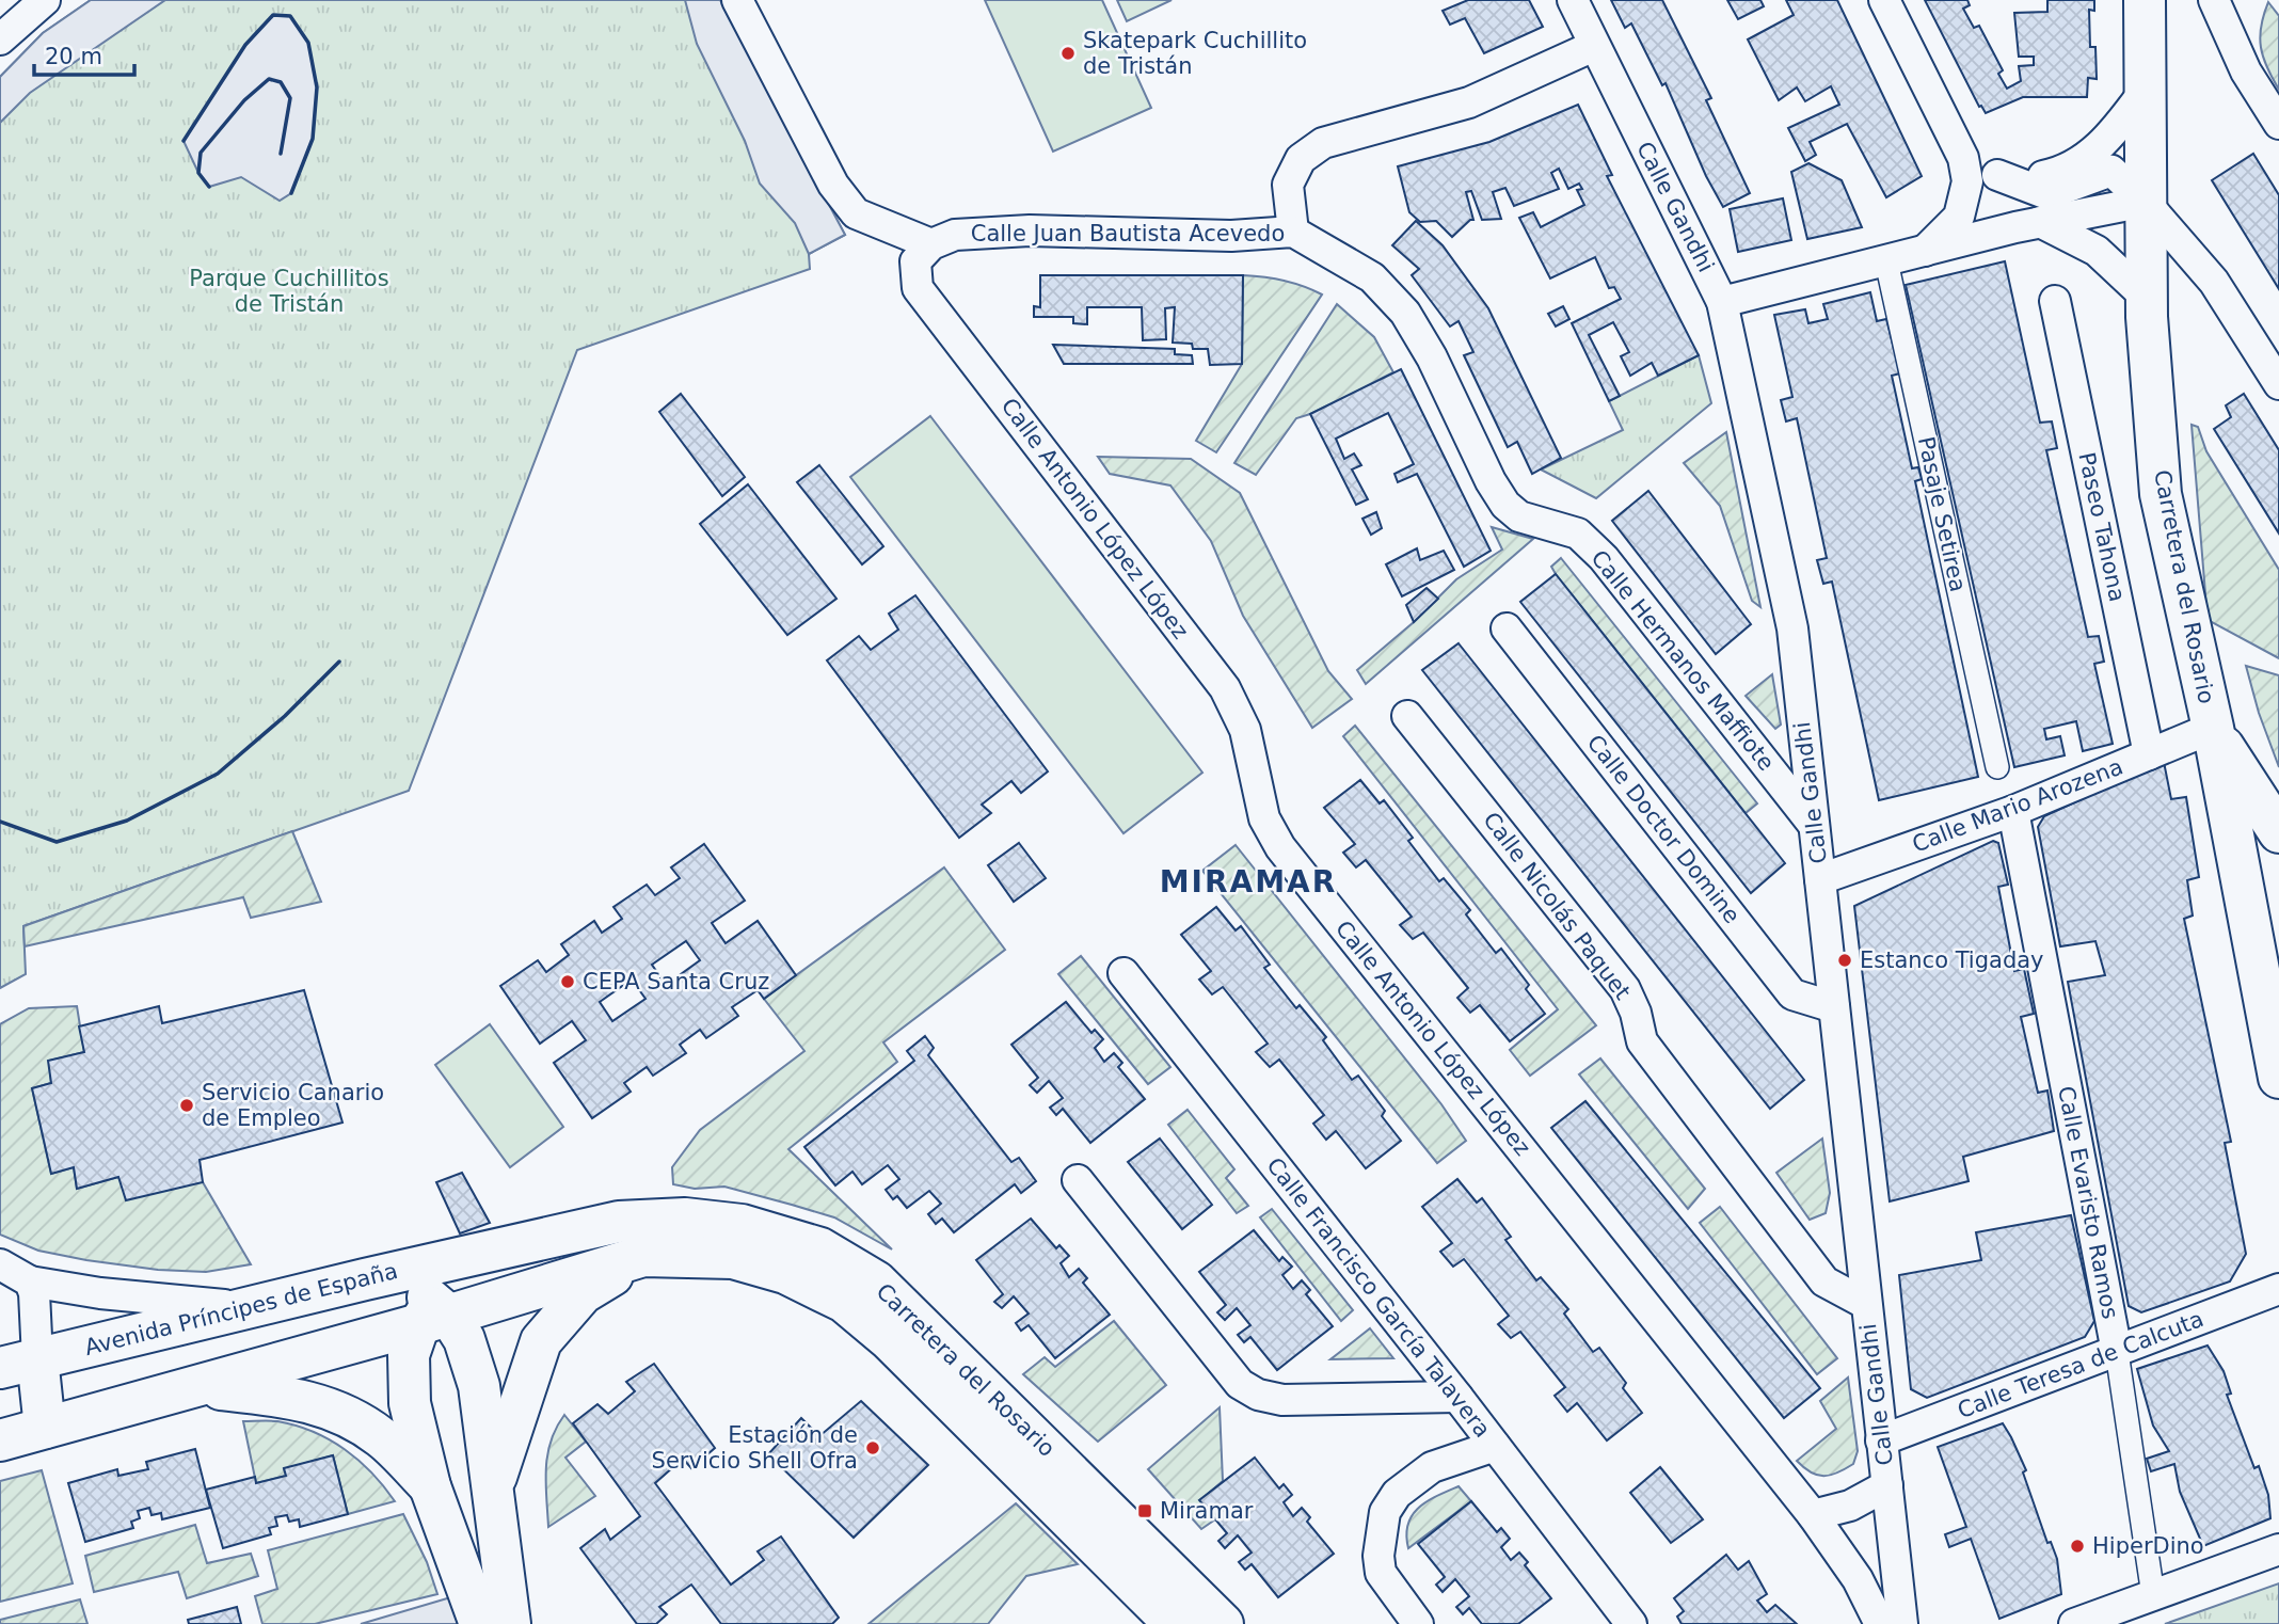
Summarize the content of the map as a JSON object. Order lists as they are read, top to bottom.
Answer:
{
  "streets": {
    "main road": ["Carretera del Rosario", "Avenida Príncipes de España"],
    "street": [
      "Calle Gandhi",
      "Calle Juan Bautista Acevedo",
      "Pasaje Setirea",
      "Calle Antonio López López",
      "Paseo Tahona",
      "Calle Hermanos Maffiote",
      "Calle Mario Arozena",
      "Calle Doctor Domine",
      "Calle Nicolás Paquet",
      "Calle Evaristo Ramos",
      "Calle Francisco García Talavera",
      "Calle Teresa de Calcuta"
    ]
  },
  "crossings": [
    ["Calle Gandhi", "Calle Hermanos Maffiote"],
    ["Calle Gandhi", "Calle Mario Arozena"],
    ["Calle Gandhi", "Calle Doctor Domine"],
    ["Calle Gandhi", "Calle Nicolás Paquet"],
    ["Calle Gandhi", "Calle Teresa de Calcuta"],
    ["Calle Juan Bautista Acevedo", "Calle Antonio López López"],
    ["Calle Juan Bautista Acevedo", "Calle Hermanos Maffiote"],
    ["Paseo Tahona", "Calle Mario Arozena"],
    ["Carretera del Rosario", "Calle Mario Arozena"],
    ["Carretera del Rosario", "Avenida Príncipes de España"],
    ["Calle Mario Arozena", "Calle Evaristo Ramos"],
    ["Calle Evaristo Ramos", "Calle Teresa de Calcuta"]
  ],
  "districts": ["MIRAMAR"],
  "parks": ["Parque Cuchillitos de Tristán"],
  "places": {
    "other": [
      "Skatepark Cuchillito de Tristán",
      "Estanco Tigaday",
      "CEPA Santa Cruz",
      "Servicio Canario de Empleo",
      "Estación de Servicio Shell Ofra",
      "HiperDino"
    ],
    "transit": ["Miramar"]
  },
  "scale_bar": "20 m"
}
